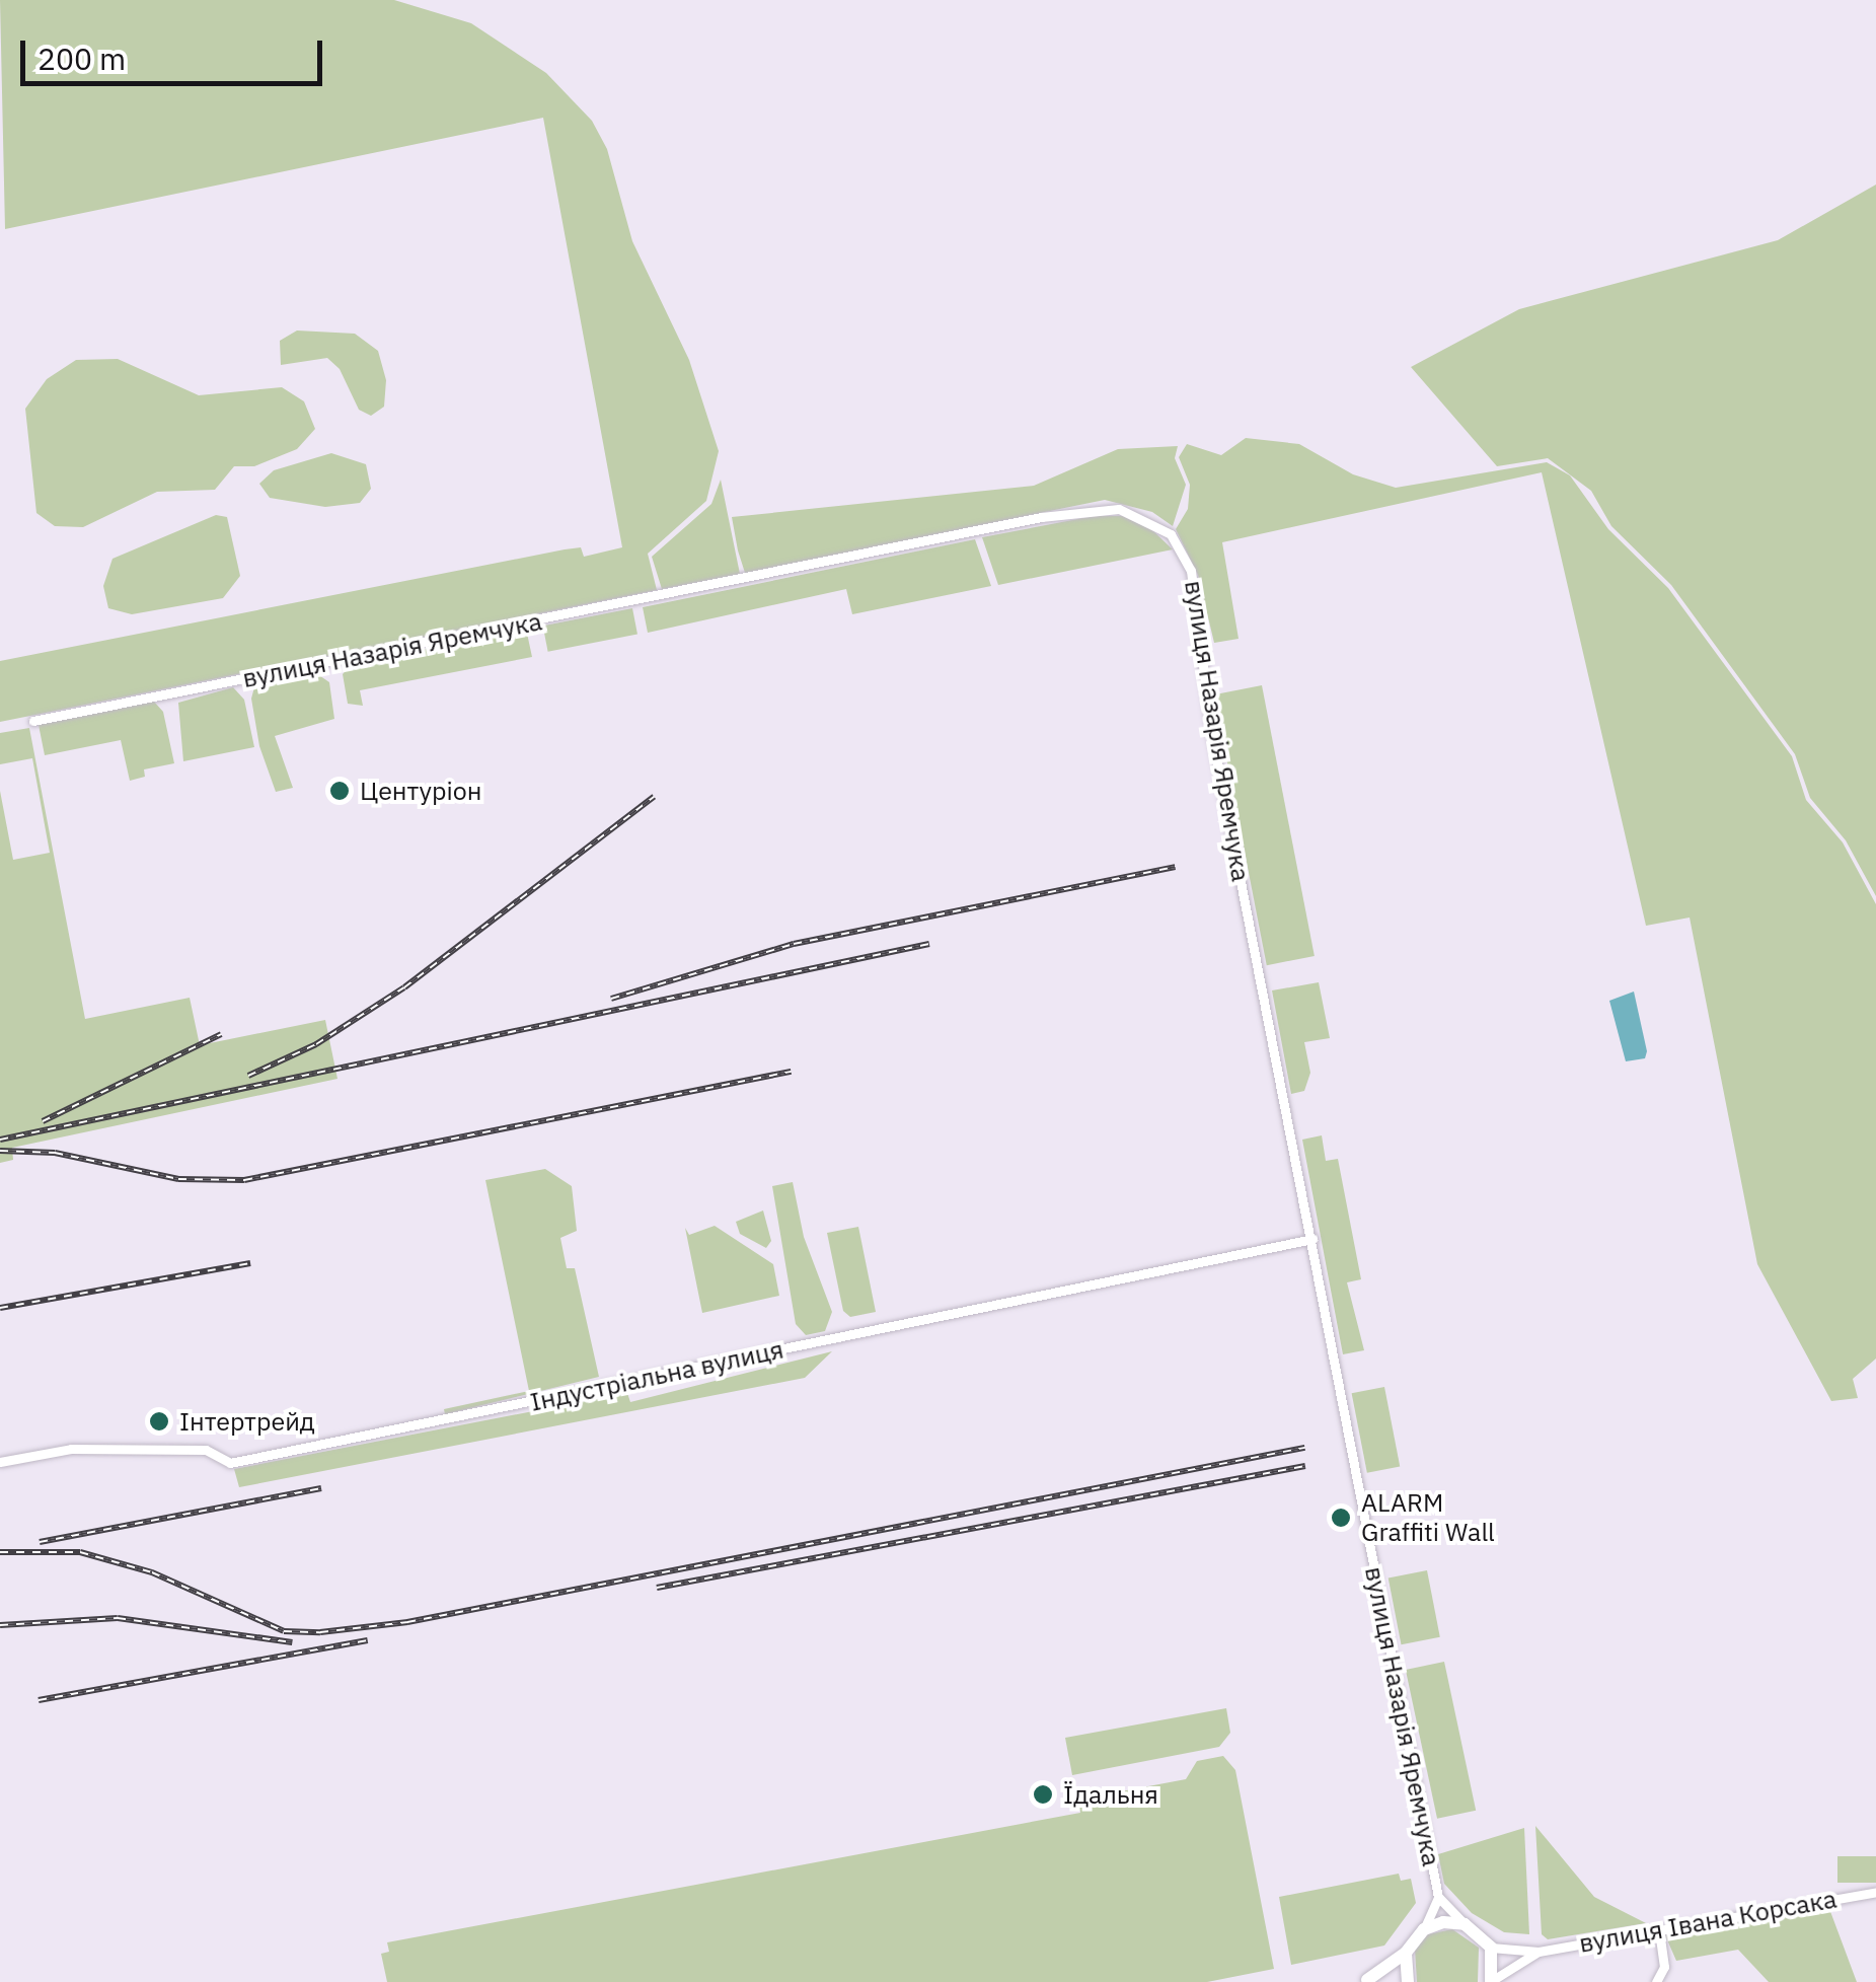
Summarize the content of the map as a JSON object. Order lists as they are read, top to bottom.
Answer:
{
  "streets": {
    "street": ["вулиця Назарія Яремчука", "Індустріальна вулиця", "вулиця Івана Корсака"]
  },
  "crossings": [
    ["вулиця Назарія Яремчука", "Індустріальна вулиця"]
  ],
  "places": [
    "Центуріон",
    "Інтертрейд",
    "ALARM Graffiti Wall",
    "Їдальня"
  ],
  "scale_bar": "200 m"
}
